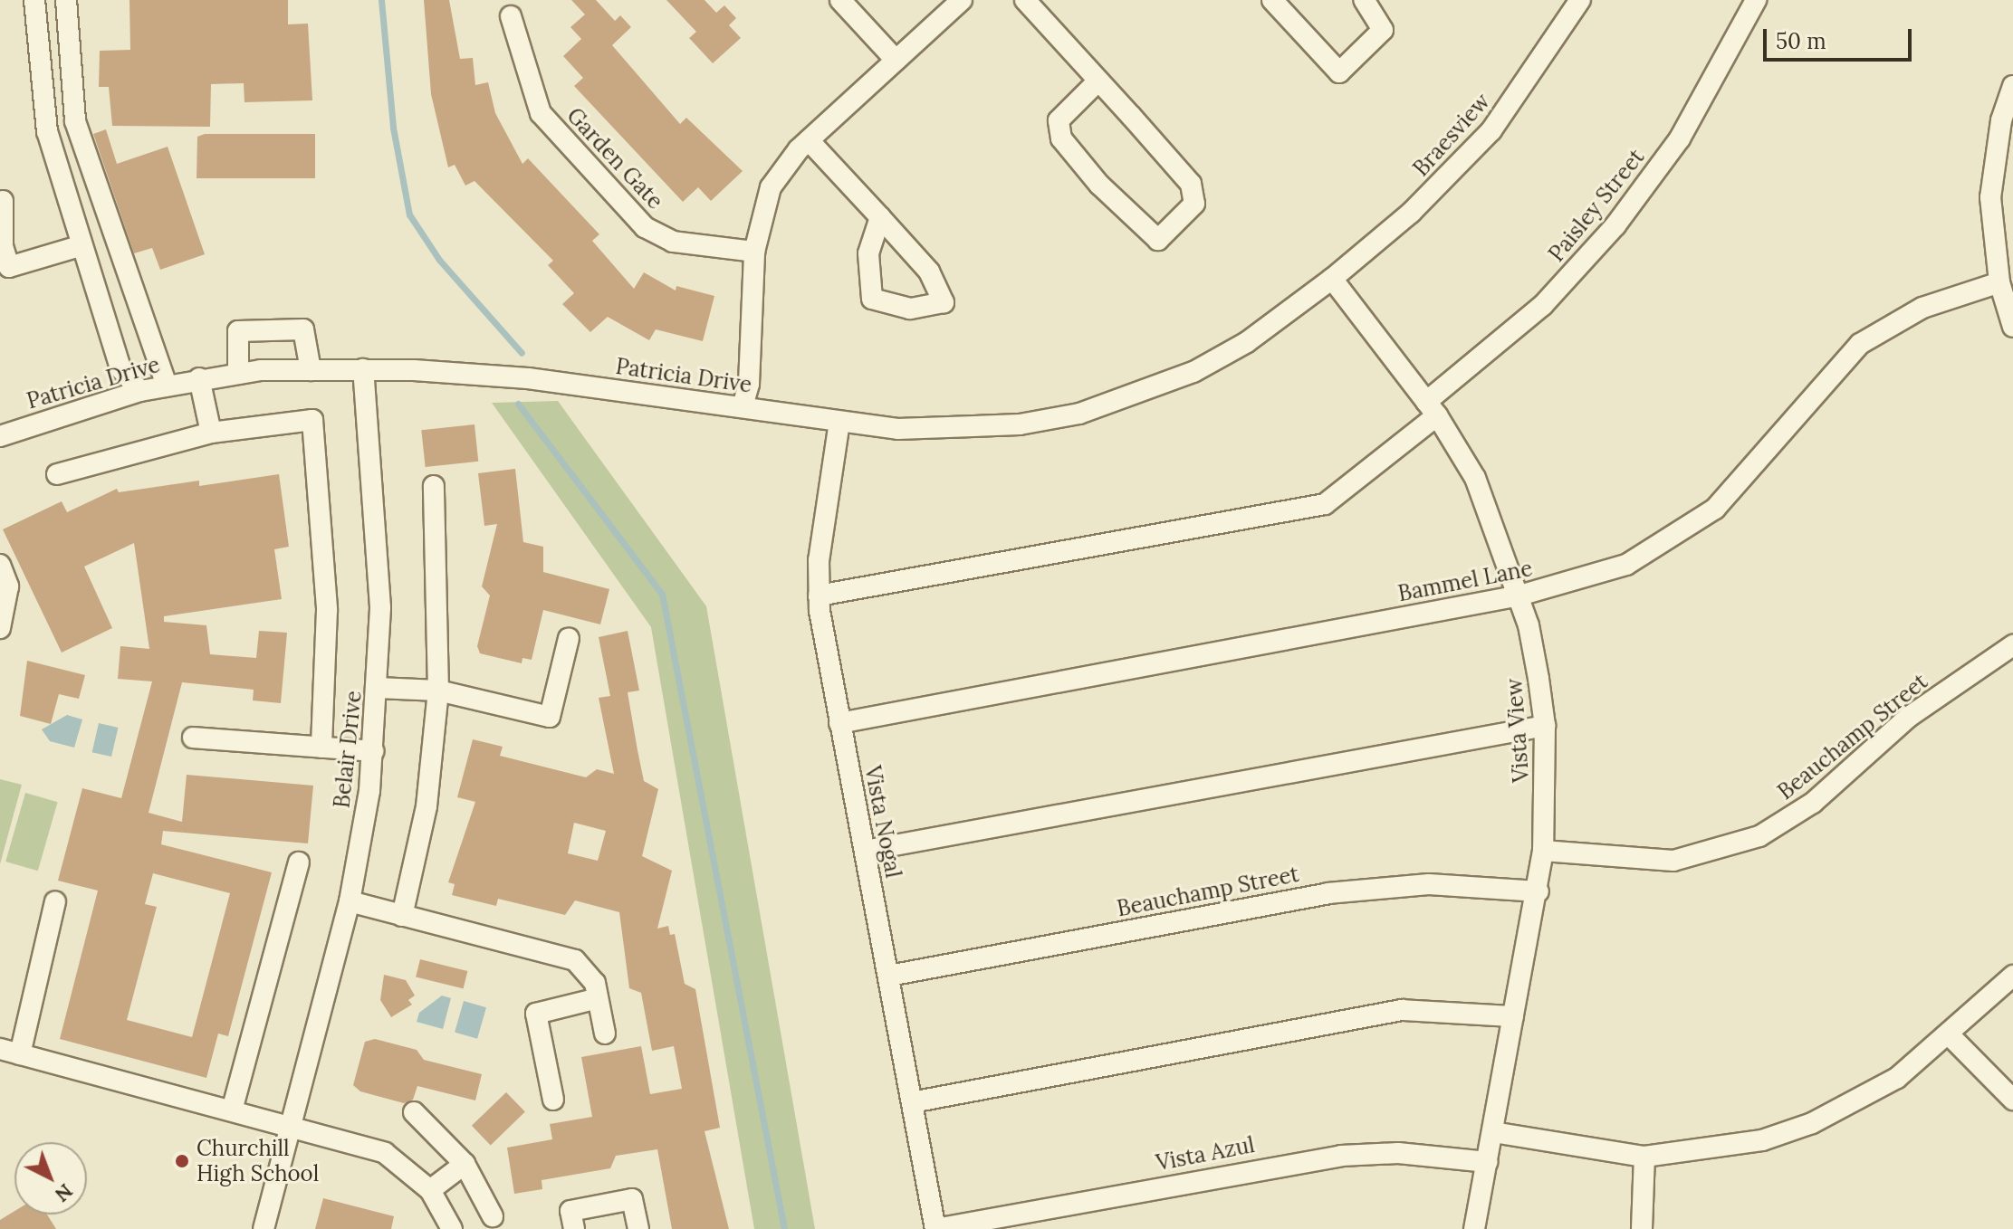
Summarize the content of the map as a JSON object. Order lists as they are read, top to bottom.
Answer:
{
  "streets": {
    "street": [
      "Braesview",
      "Garden Gate",
      "Paisley Street",
      "Patricia Drive",
      "Bammel Lane",
      "Vista View",
      "Beauchamp Street",
      "Belair Drive",
      "Vista Nogal",
      "Vista Azul"
    ]
  },
  "crossings": [
    ["Braesview", "Patricia Drive"],
    ["Braesview", "Vista View"],
    ["Paisley Street", "Vista View"],
    ["Paisley Street", "Vista Nogal"],
    ["Patricia Drive", "Vista View"],
    ["Patricia Drive", "Belair Drive"],
    ["Patricia Drive", "Vista Nogal"],
    ["Bammel Lane", "Vista View"],
    ["Bammel Lane", "Vista Nogal"],
    ["Vista View", "Beauchamp Street"],
    ["Vista View", "Vista Azul"],
    ["Beauchamp Street", "Vista Nogal"],
    ["Vista Nogal", "Vista Azul"]
  ],
  "places": ["Churchill High School"],
  "scale_bar": "50 m",
  "north": "bottom right"
}
